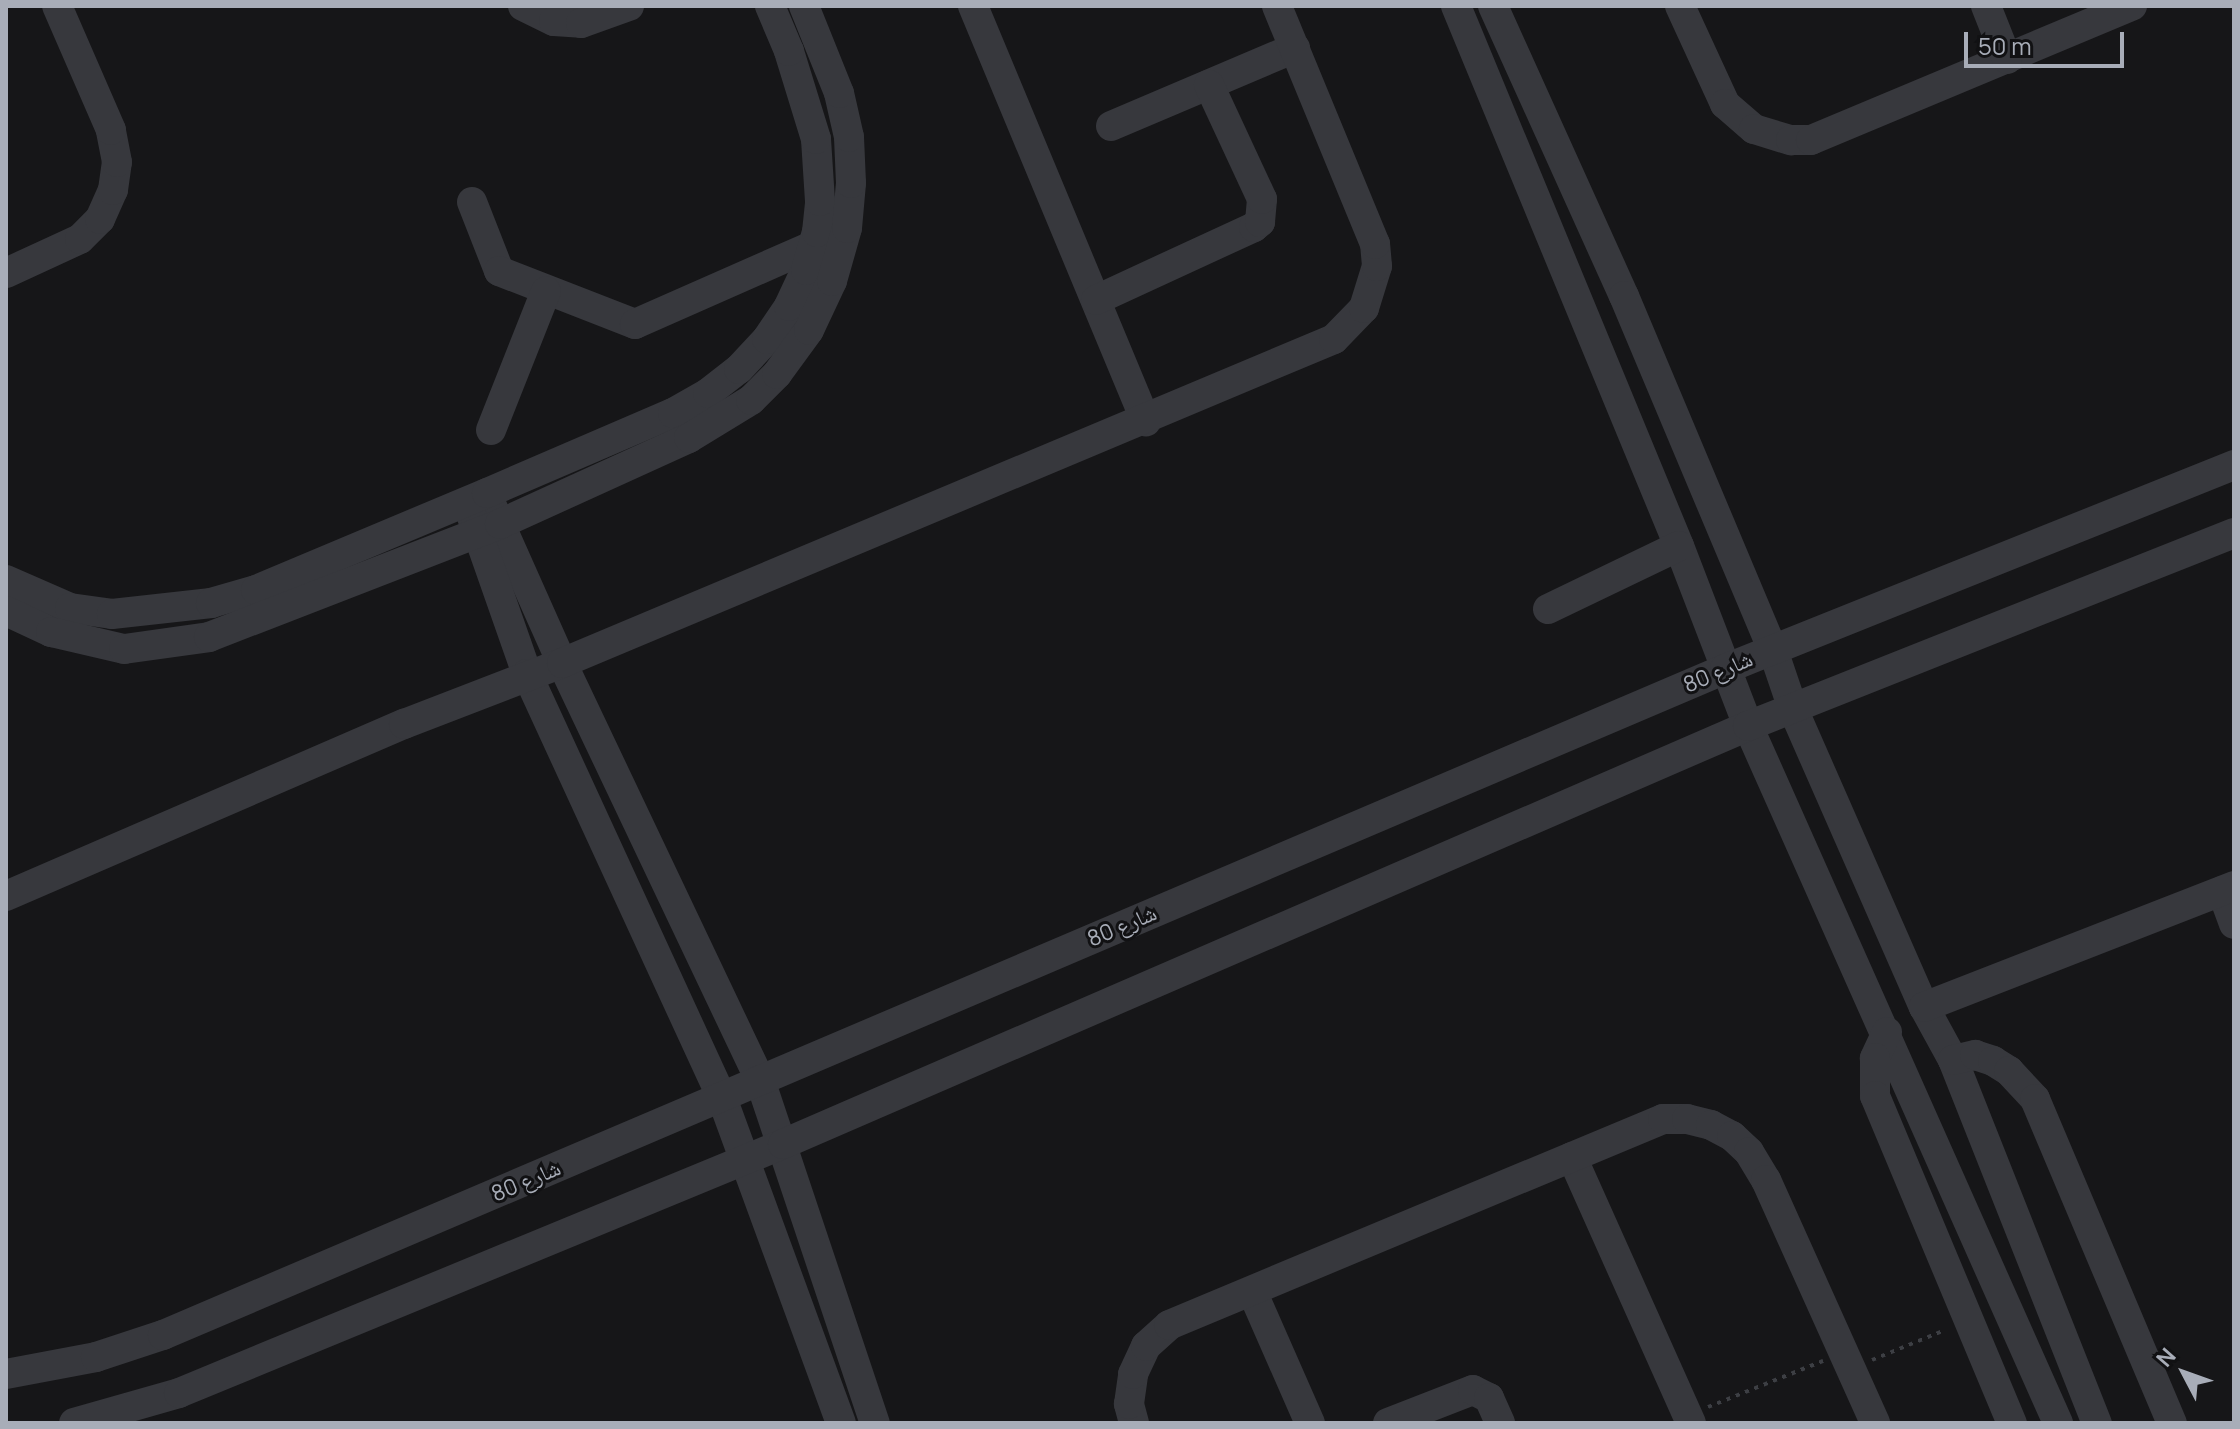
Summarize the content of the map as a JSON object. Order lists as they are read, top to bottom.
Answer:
{
  "streets": {
    "street": ["شارع 80"]
  },
  "scale_bar": "50 m",
  "north": "top left"
}
